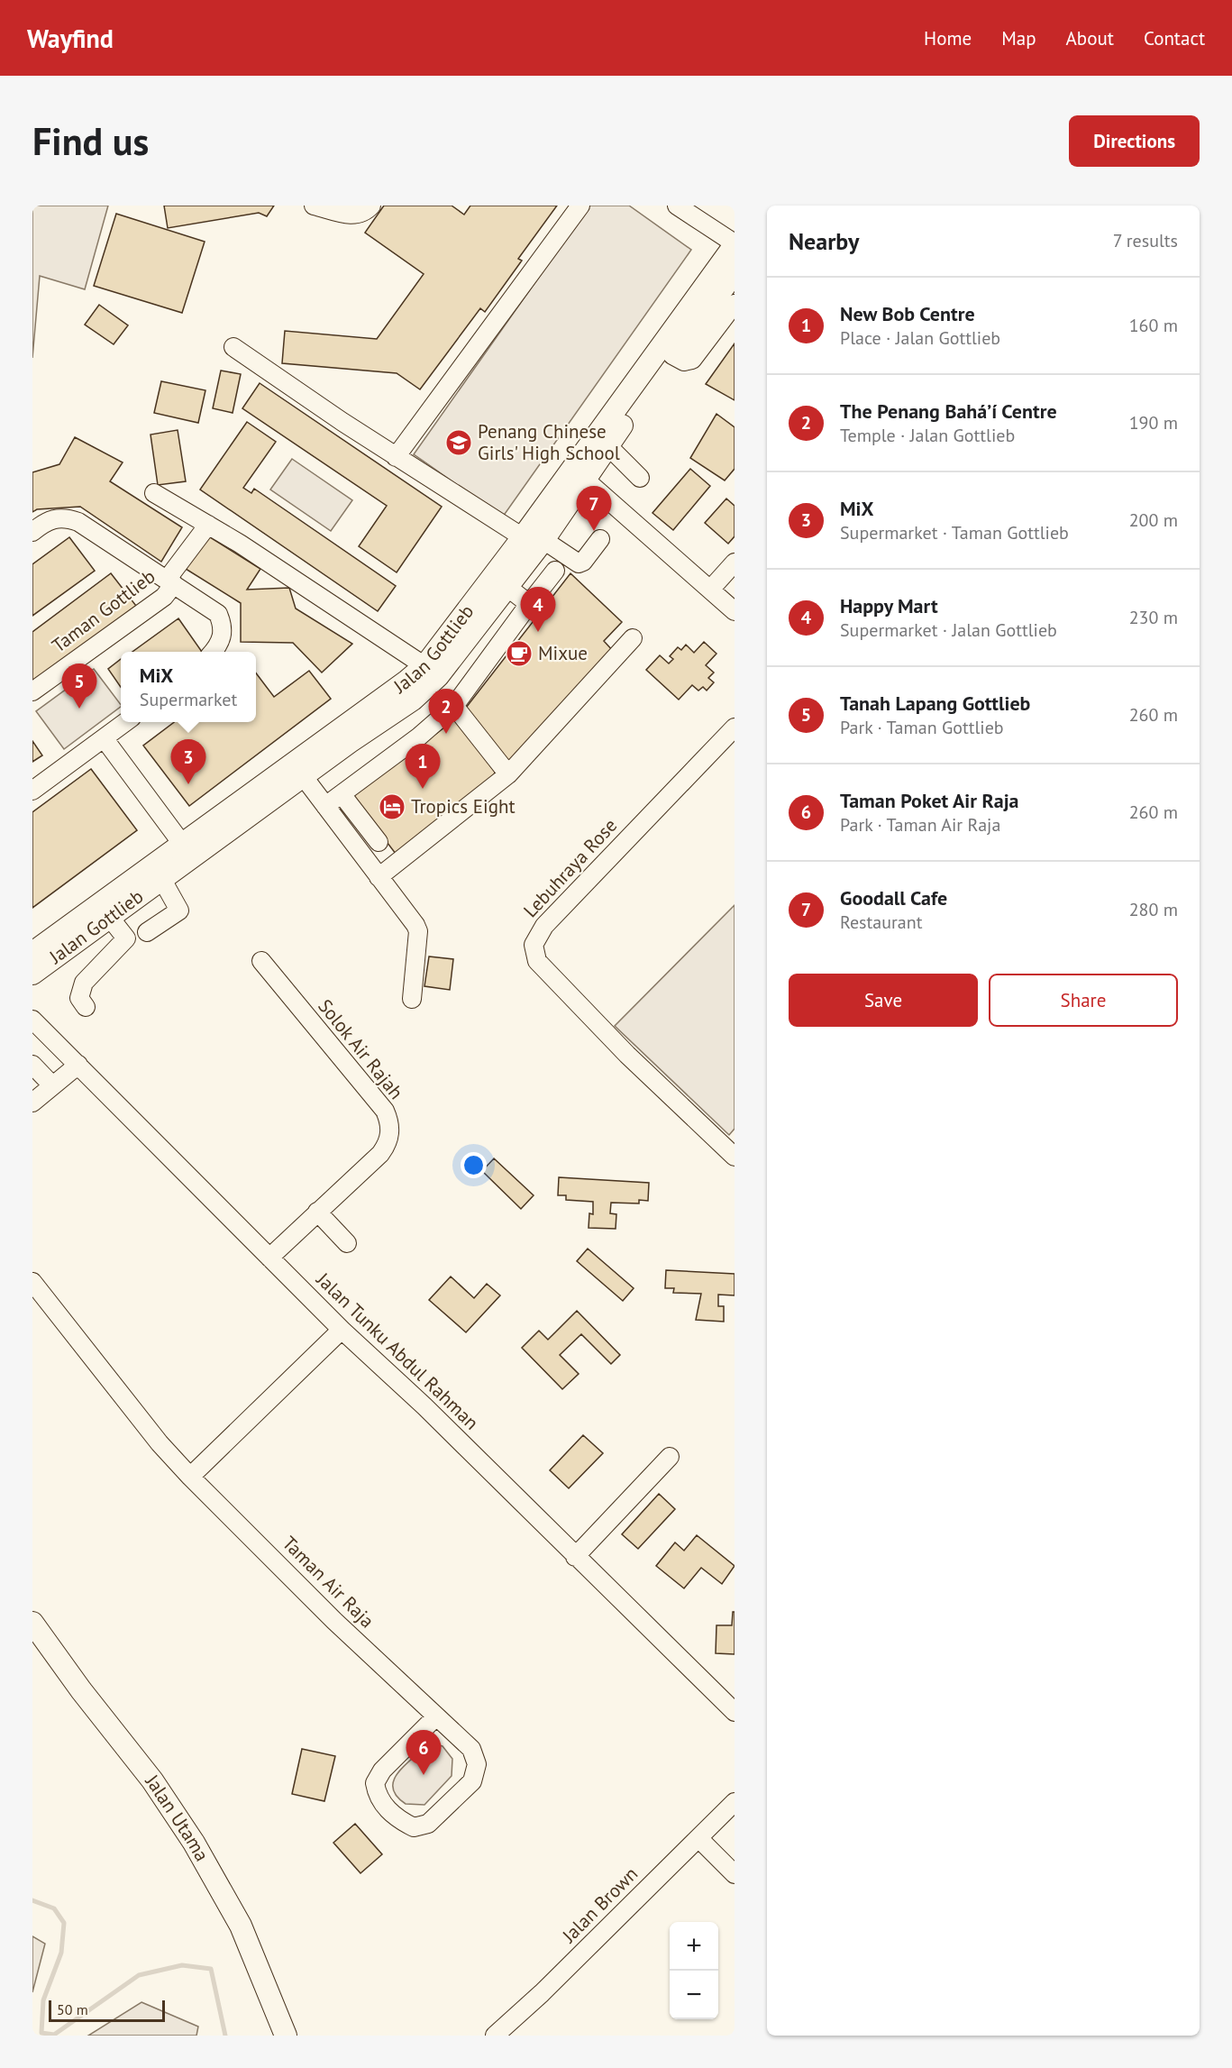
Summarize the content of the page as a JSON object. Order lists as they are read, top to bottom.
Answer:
{
  "streets": {
    "main road": ["Jalan Gottlieb", "Jalan Utama"],
    "street": [
      "Taman Gottlieb",
      "Lebuhraya Rose",
      "Solok Air Rajah",
      "Jalan Tunku Abdul Rahman",
      "Taman Air Raja",
      "Jalan Brown"
    ]
  },
  "crossings": [
    ["Solok Air Rajah", "Jalan Tunku Abdul Rahman"]
  ],
  "places": {
    "school or university": ["Penang Chinese Girls' High School"],
    "cafe": ["Mixue"],
    "hotel": ["Tropics Eight"]
  },
  "scale_bar": "50 m",
  "page": {
    "header": "Wayfind",
    "nav": [
      "Home",
      "Map",
      "About",
      "Contact"
    ],
    "buttons": [
      "Directions",
      ["Save", "Share"]
    ],
    "title": "Find us",
    "heading": ["Nearby", "7 results"],
    "list": [
      {
        "mark": "1",
        "name": "New Bob Centre",
        "note": "Place · Jalan Gottlieb",
        "value": "160 m"
      },
      {
        "mark": "2",
        "name": "The Penang Bahá’í Centre",
        "note": "Temple · Jalan Gottlieb",
        "value": "190 m"
      },
      {
        "mark": "3",
        "name": "MiX",
        "note": "Supermarket · Taman Gottlieb",
        "value": "200 m"
      },
      {
        "mark": "4",
        "name": "Happy Mart",
        "note": "Supermarket · Jalan Gottlieb",
        "value": "230 m"
      },
      {
        "mark": "5",
        "name": "Tanah Lapang Gottlieb",
        "note": "Park · Taman Gottlieb",
        "value": "260 m"
      },
      {
        "mark": "6",
        "name": "Taman Poket Air Raja",
        "note": "Park · Taman Air Raja",
        "value": "260 m"
      },
      {
        "mark": "7",
        "name": "Goodall Cafe",
        "note": "Restaurant",
        "value": "280 m"
      }
    ],
    "pins": [
      "7",
      "4",
      "5",
      "2",
      "3",
      "1",
      "6"
    ],
    "popup": ["MiX", "Supermarket"],
    "map_buttons": ["+", "−"],
    "scale": "50 m"
  }
}
